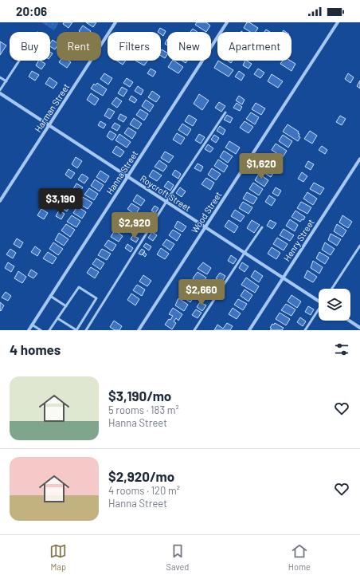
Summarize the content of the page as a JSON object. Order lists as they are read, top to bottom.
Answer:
{
  "streets": {
    "street": [
      "Harman Street",
      "Hanna Street",
      "Roycroft Street",
      "Wood Street",
      "Henry Street"
    ]
  },
  "crossings": [
    ["Harman Street", "Roycroft Street"],
    ["Hanna Street", "Roycroft Street"],
    ["Roycroft Street", "Wood Street"],
    ["Roycroft Street", "Henry Street"]
  ],
  "page": {
    "status": "20:06",
    "chip": [
      "Buy",
      "Rent",
      "Filters",
      "New",
      "Apartment"
    ],
    "price": [
      "$1,620",
      "$3,190",
      "$2,920",
      "$2,660"
    ],
    "heading": "4 homes",
    "list": [
      {
        "name": "$3,190/mo",
        "note": "5 rooms · 183 m² · Hanna Street"
      },
      {
        "name": "$2,920/mo",
        "note": "4 rooms · 120 m² · Hanna Street"
      }
    ],
    "tabs": ["Map", "Saved", "Home"]
  }
}
